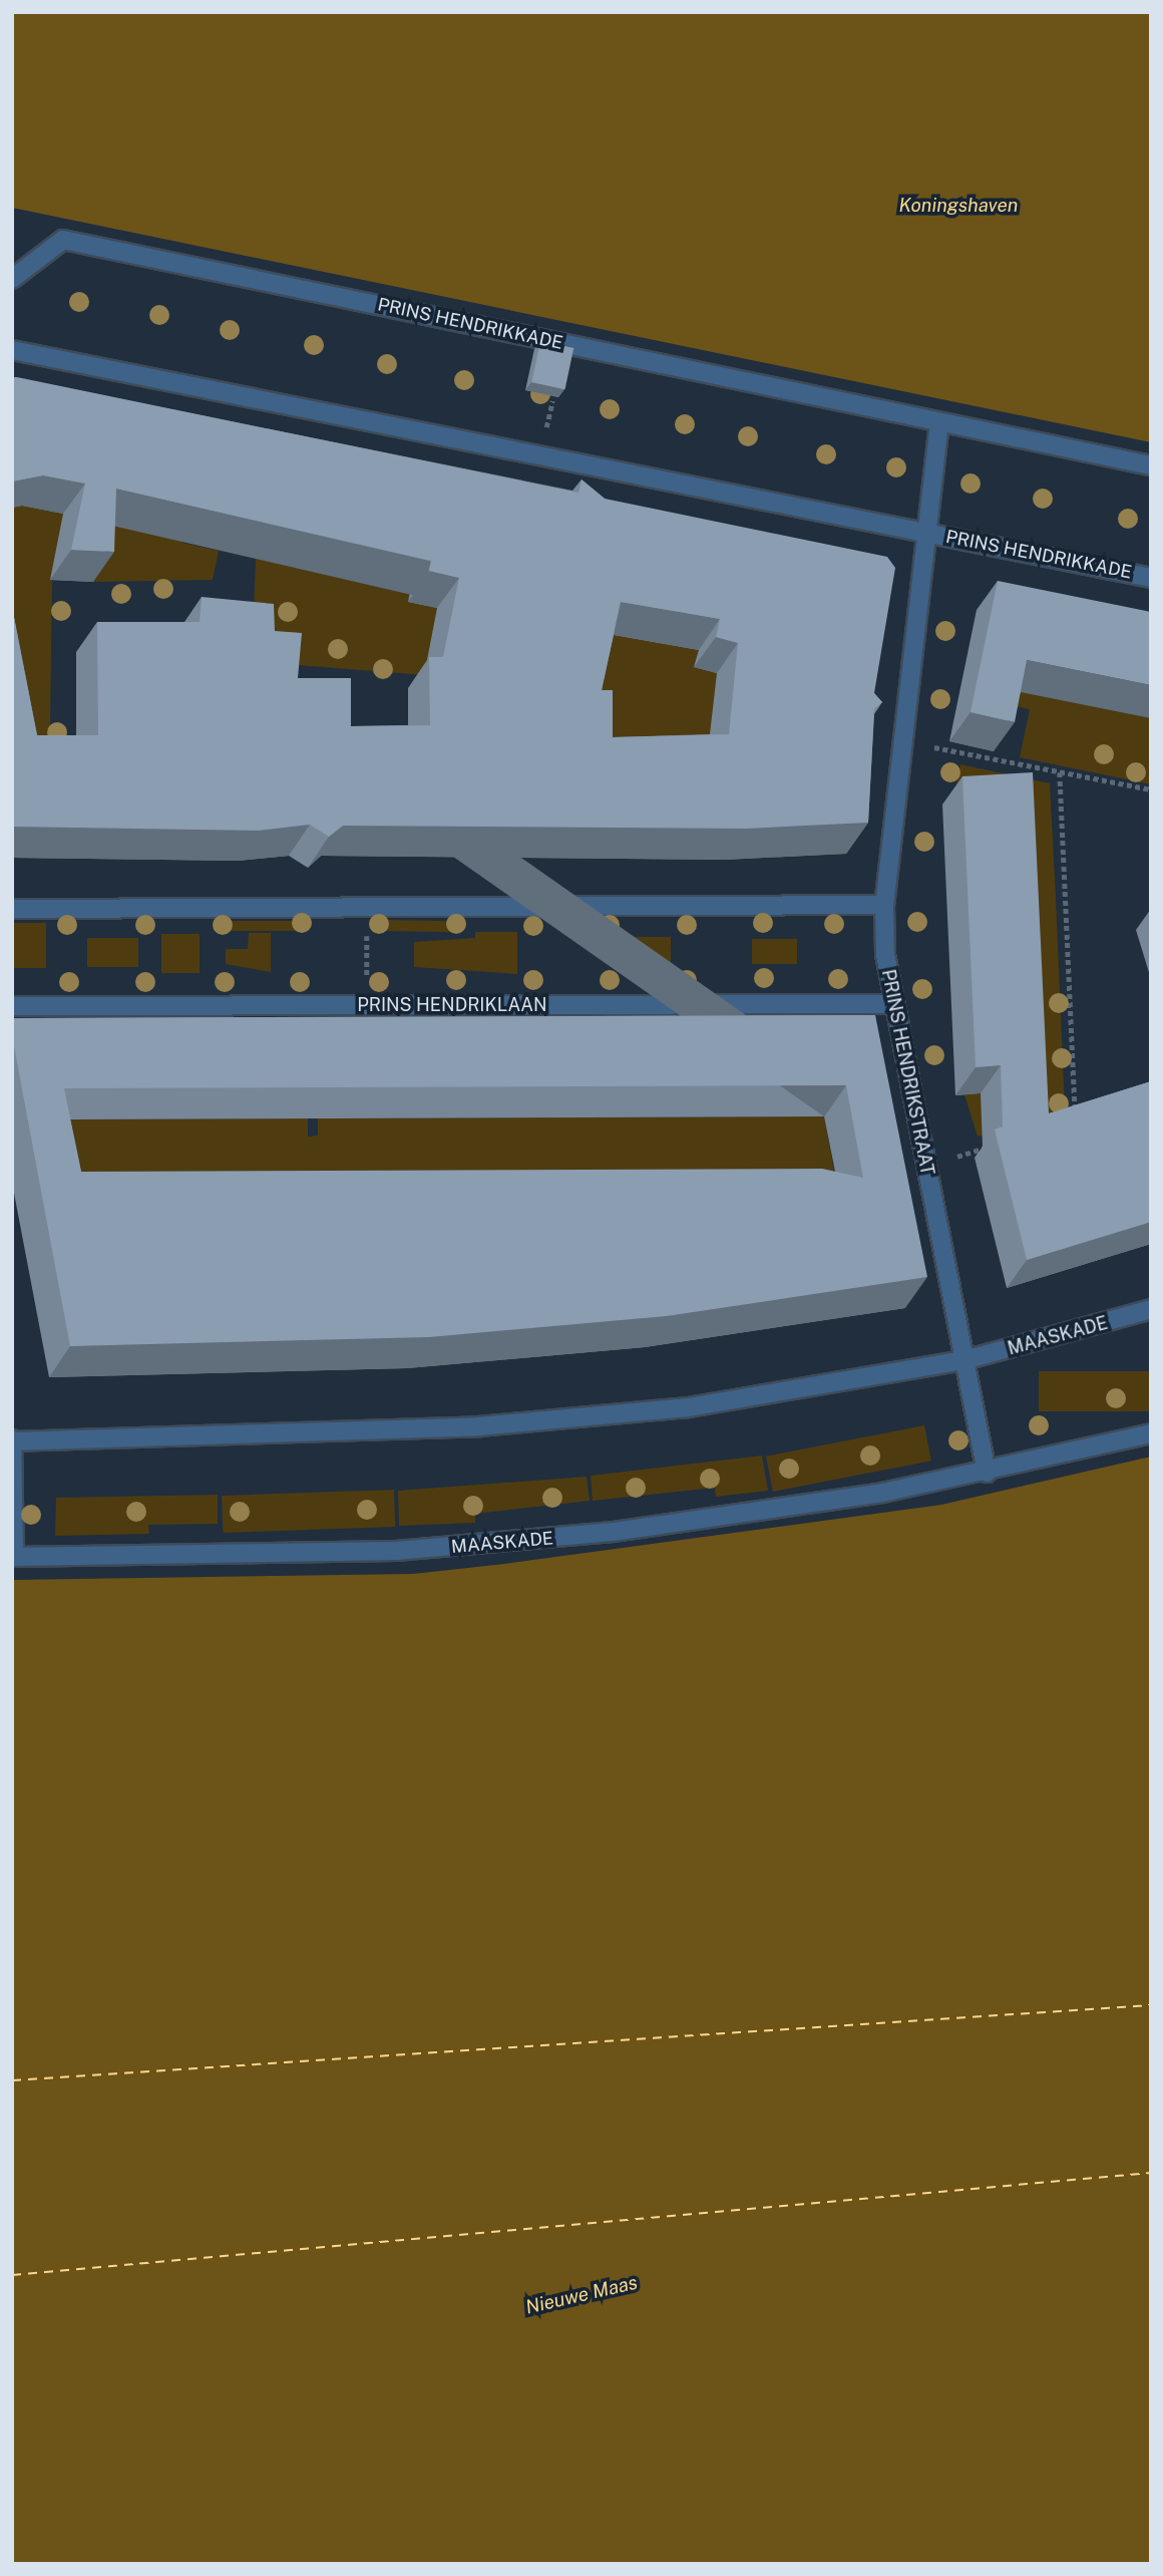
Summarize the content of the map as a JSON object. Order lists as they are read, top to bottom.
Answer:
{
  "streets": {
    "street": [
      "PRINS HENDRIKKADE",
      "PRINS HENDRIKLAAN",
      "PRINS HENDRIKSTRAAT",
      "MAASKADE"
    ]
  },
  "crossings": [
    ["PRINS HENDRIKKADE", "PRINS HENDRIKSTRAAT"],
    ["PRINS HENDRIKLAAN", "PRINS HENDRIKSTRAAT"],
    ["PRINS HENDRIKSTRAAT", "MAASKADE"]
  ],
  "water": ["Koningshaven", "Nieuwe Maas"]
}
